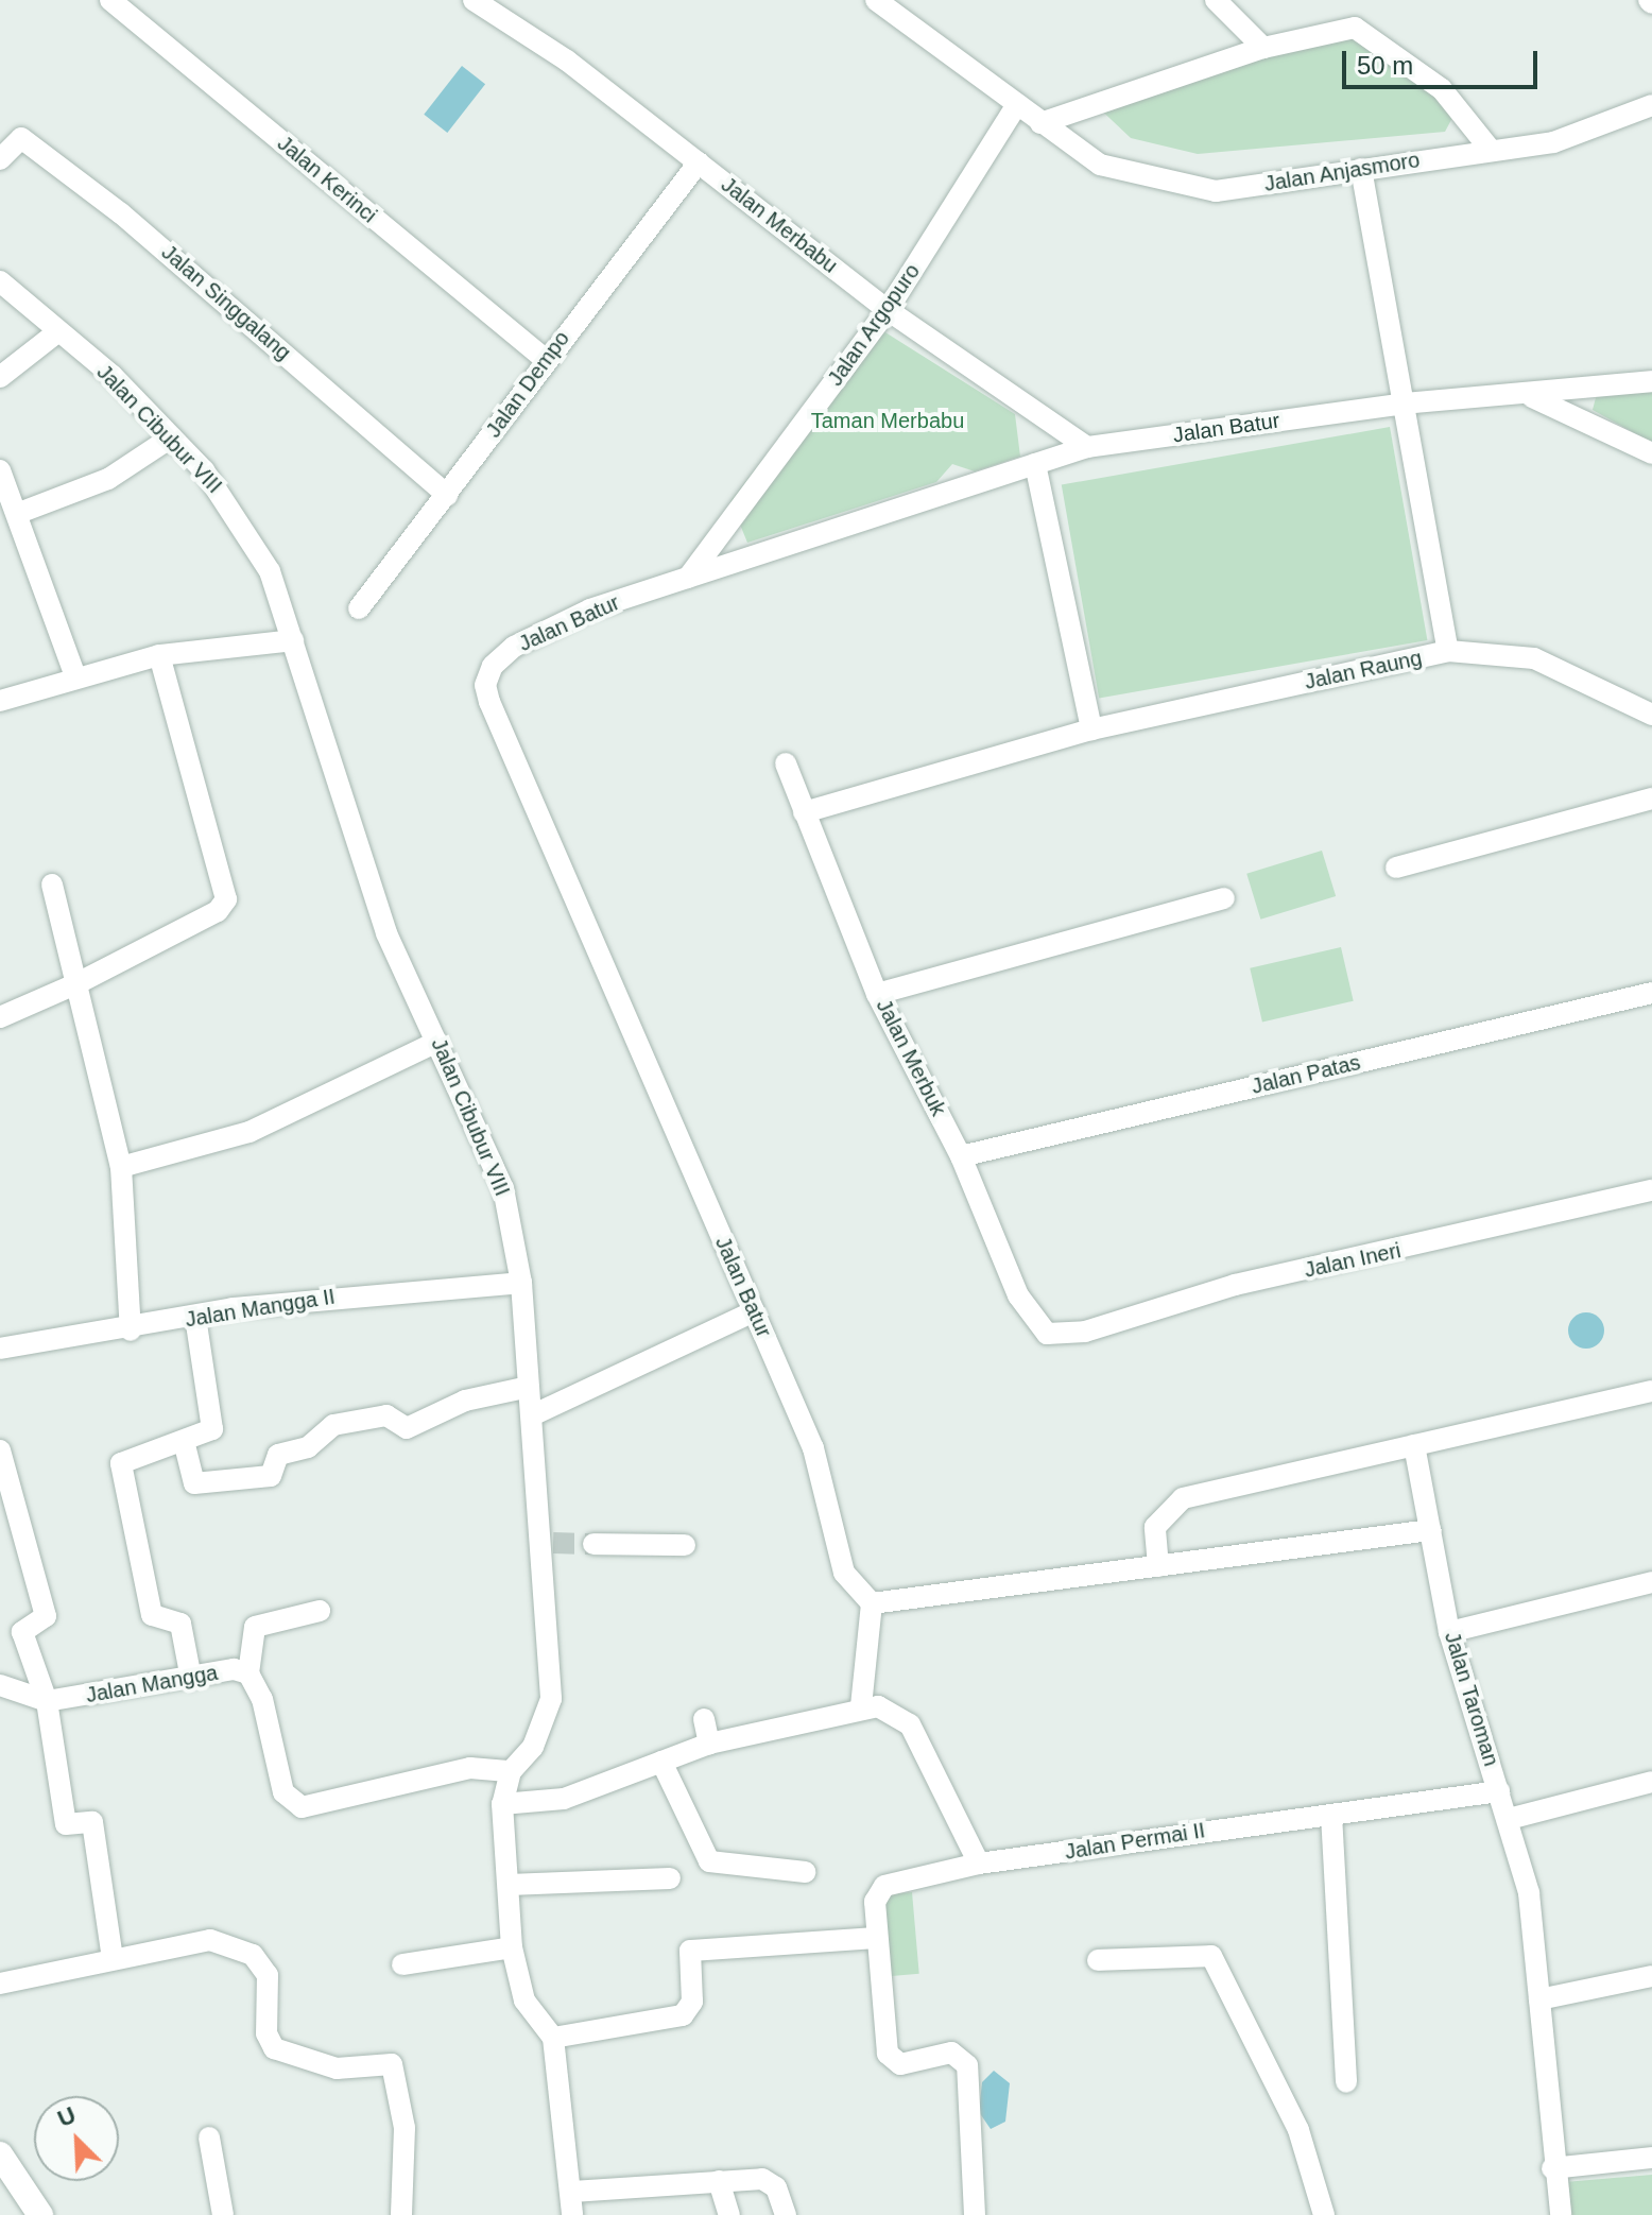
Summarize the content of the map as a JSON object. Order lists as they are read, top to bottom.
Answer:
{
  "streets": {
    "street": [
      "Jalan Anjasmoro",
      "Jalan Kerinci",
      "Jalan Merbabu",
      "Jalan Singgalang",
      "Jalan Argopuro",
      "Jalan Dempo",
      "Jalan Batur",
      "Jalan Cibubur VIII",
      "Jalan Raung",
      "Jalan Merbuk",
      "Jalan Patas",
      "Jalan Ineri",
      "Jalan Mangga II",
      "Jalan Mangga",
      "Jalan Taroman",
      "Jalan Permai II"
    ]
  },
  "crossings": [
    ["Jalan Anjasmoro", "Jalan Argopuro"],
    ["Jalan Anjasmoro", "Jalan Raung"],
    ["Jalan Kerinci", "Jalan Dempo"],
    ["Jalan Merbabu", "Jalan Argopuro"],
    ["Jalan Merbabu", "Jalan Dempo"],
    ["Jalan Merbabu", "Jalan Batur"],
    ["Jalan Singgalang", "Jalan Dempo"],
    ["Jalan Argopuro", "Jalan Batur"],
    ["Jalan Batur", "Jalan Raung"],
    ["Jalan Cibubur VIII", "Jalan Mangga II"],
    ["Jalan Cibubur VIII", "Jalan Mangga"],
    ["Jalan Raung", "Jalan Merbuk"],
    ["Jalan Merbuk", "Jalan Patas"],
    ["Jalan Merbuk", "Jalan Ineri"],
    ["Jalan Taroman", "Jalan Permai II"]
  ],
  "parks": ["Taman Merbabu"],
  "scale_bar": "50 m",
  "north": "top left"
}
